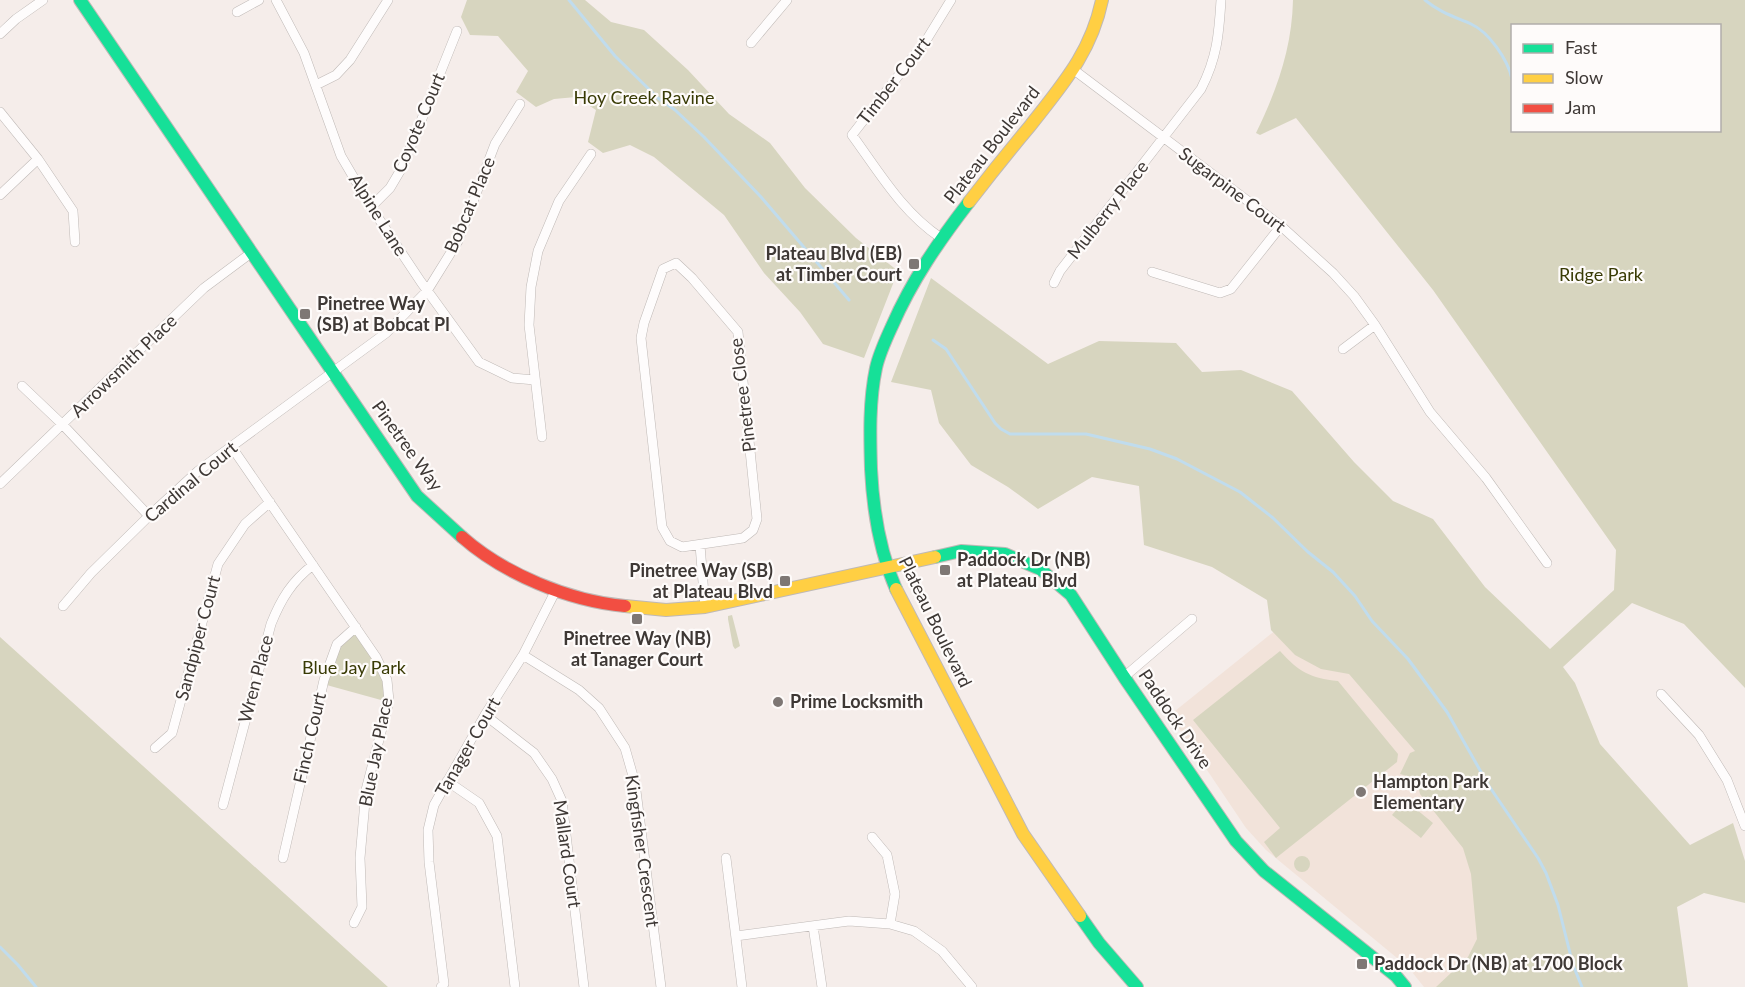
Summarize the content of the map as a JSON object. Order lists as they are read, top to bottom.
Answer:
{
  "streets": {
    "street": [
      "Timber Court",
      "Coyote Court",
      "Plateau Boulevard",
      "Sugarpine Court",
      "Bobcat Place",
      "Mulberry Place",
      "Alpine Lane",
      "Arrowsmith Place",
      "Pinetree Close",
      "Pinetree Way",
      "Cardinal Court",
      "Sandpiper Court",
      "Wren Place",
      "Paddock Drive",
      "Finch Court",
      "Tanager Court",
      "Blue Jay Place",
      "Kingfisher Crescent",
      "Mallard Court"
    ]
  },
  "crossings": [
    ["Timber Court", "Plateau Boulevard"],
    ["Coyote Court", "Alpine Lane"],
    ["Plateau Boulevard", "Sugarpine Court"],
    ["Plateau Boulevard", "Pinetree Way"],
    ["Plateau Boulevard", "Paddock Drive"],
    ["Sugarpine Court", "Mulberry Place"],
    ["Bobcat Place", "Alpine Lane"],
    ["Bobcat Place", "Pinetree Way"],
    ["Bobcat Place", "Cardinal Court"],
    ["Arrowsmith Place", "Pinetree Way"],
    ["Pinetree Way", "Cardinal Court"],
    ["Pinetree Way", "Paddock Drive"],
    ["Pinetree Way", "Tanager Court"],
    ["Cardinal Court", "Blue Jay Place"],
    ["Sandpiper Court", "Blue Jay Place"],
    ["Wren Place", "Blue Jay Place"],
    ["Finch Court", "Blue Jay Place"],
    ["Tanager Court", "Kingfisher Crescent"],
    ["Tanager Court", "Mallard Court"]
  ],
  "parks": ["Hoy Creek Ravine", "Ridge Park", "Blue Jay Park"],
  "places": {
    "transit": [
      "Plateau Blvd (EB) at Timber Court",
      "Pinetree Way (SB) at Bobcat Pl",
      "Paddock Dr (NB) at Plateau Blvd",
      "Pinetree Way (SB) at Plateau Blvd",
      "Pinetree Way (NB) at Tanager Court",
      "Paddock Dr (NB) at 1700 Block"
    ],
    "other": ["Prime Locksmith", "Hampton Park Elementary"]
  },
  "legend": ["Fast", "Slow", "Jam"]
}
